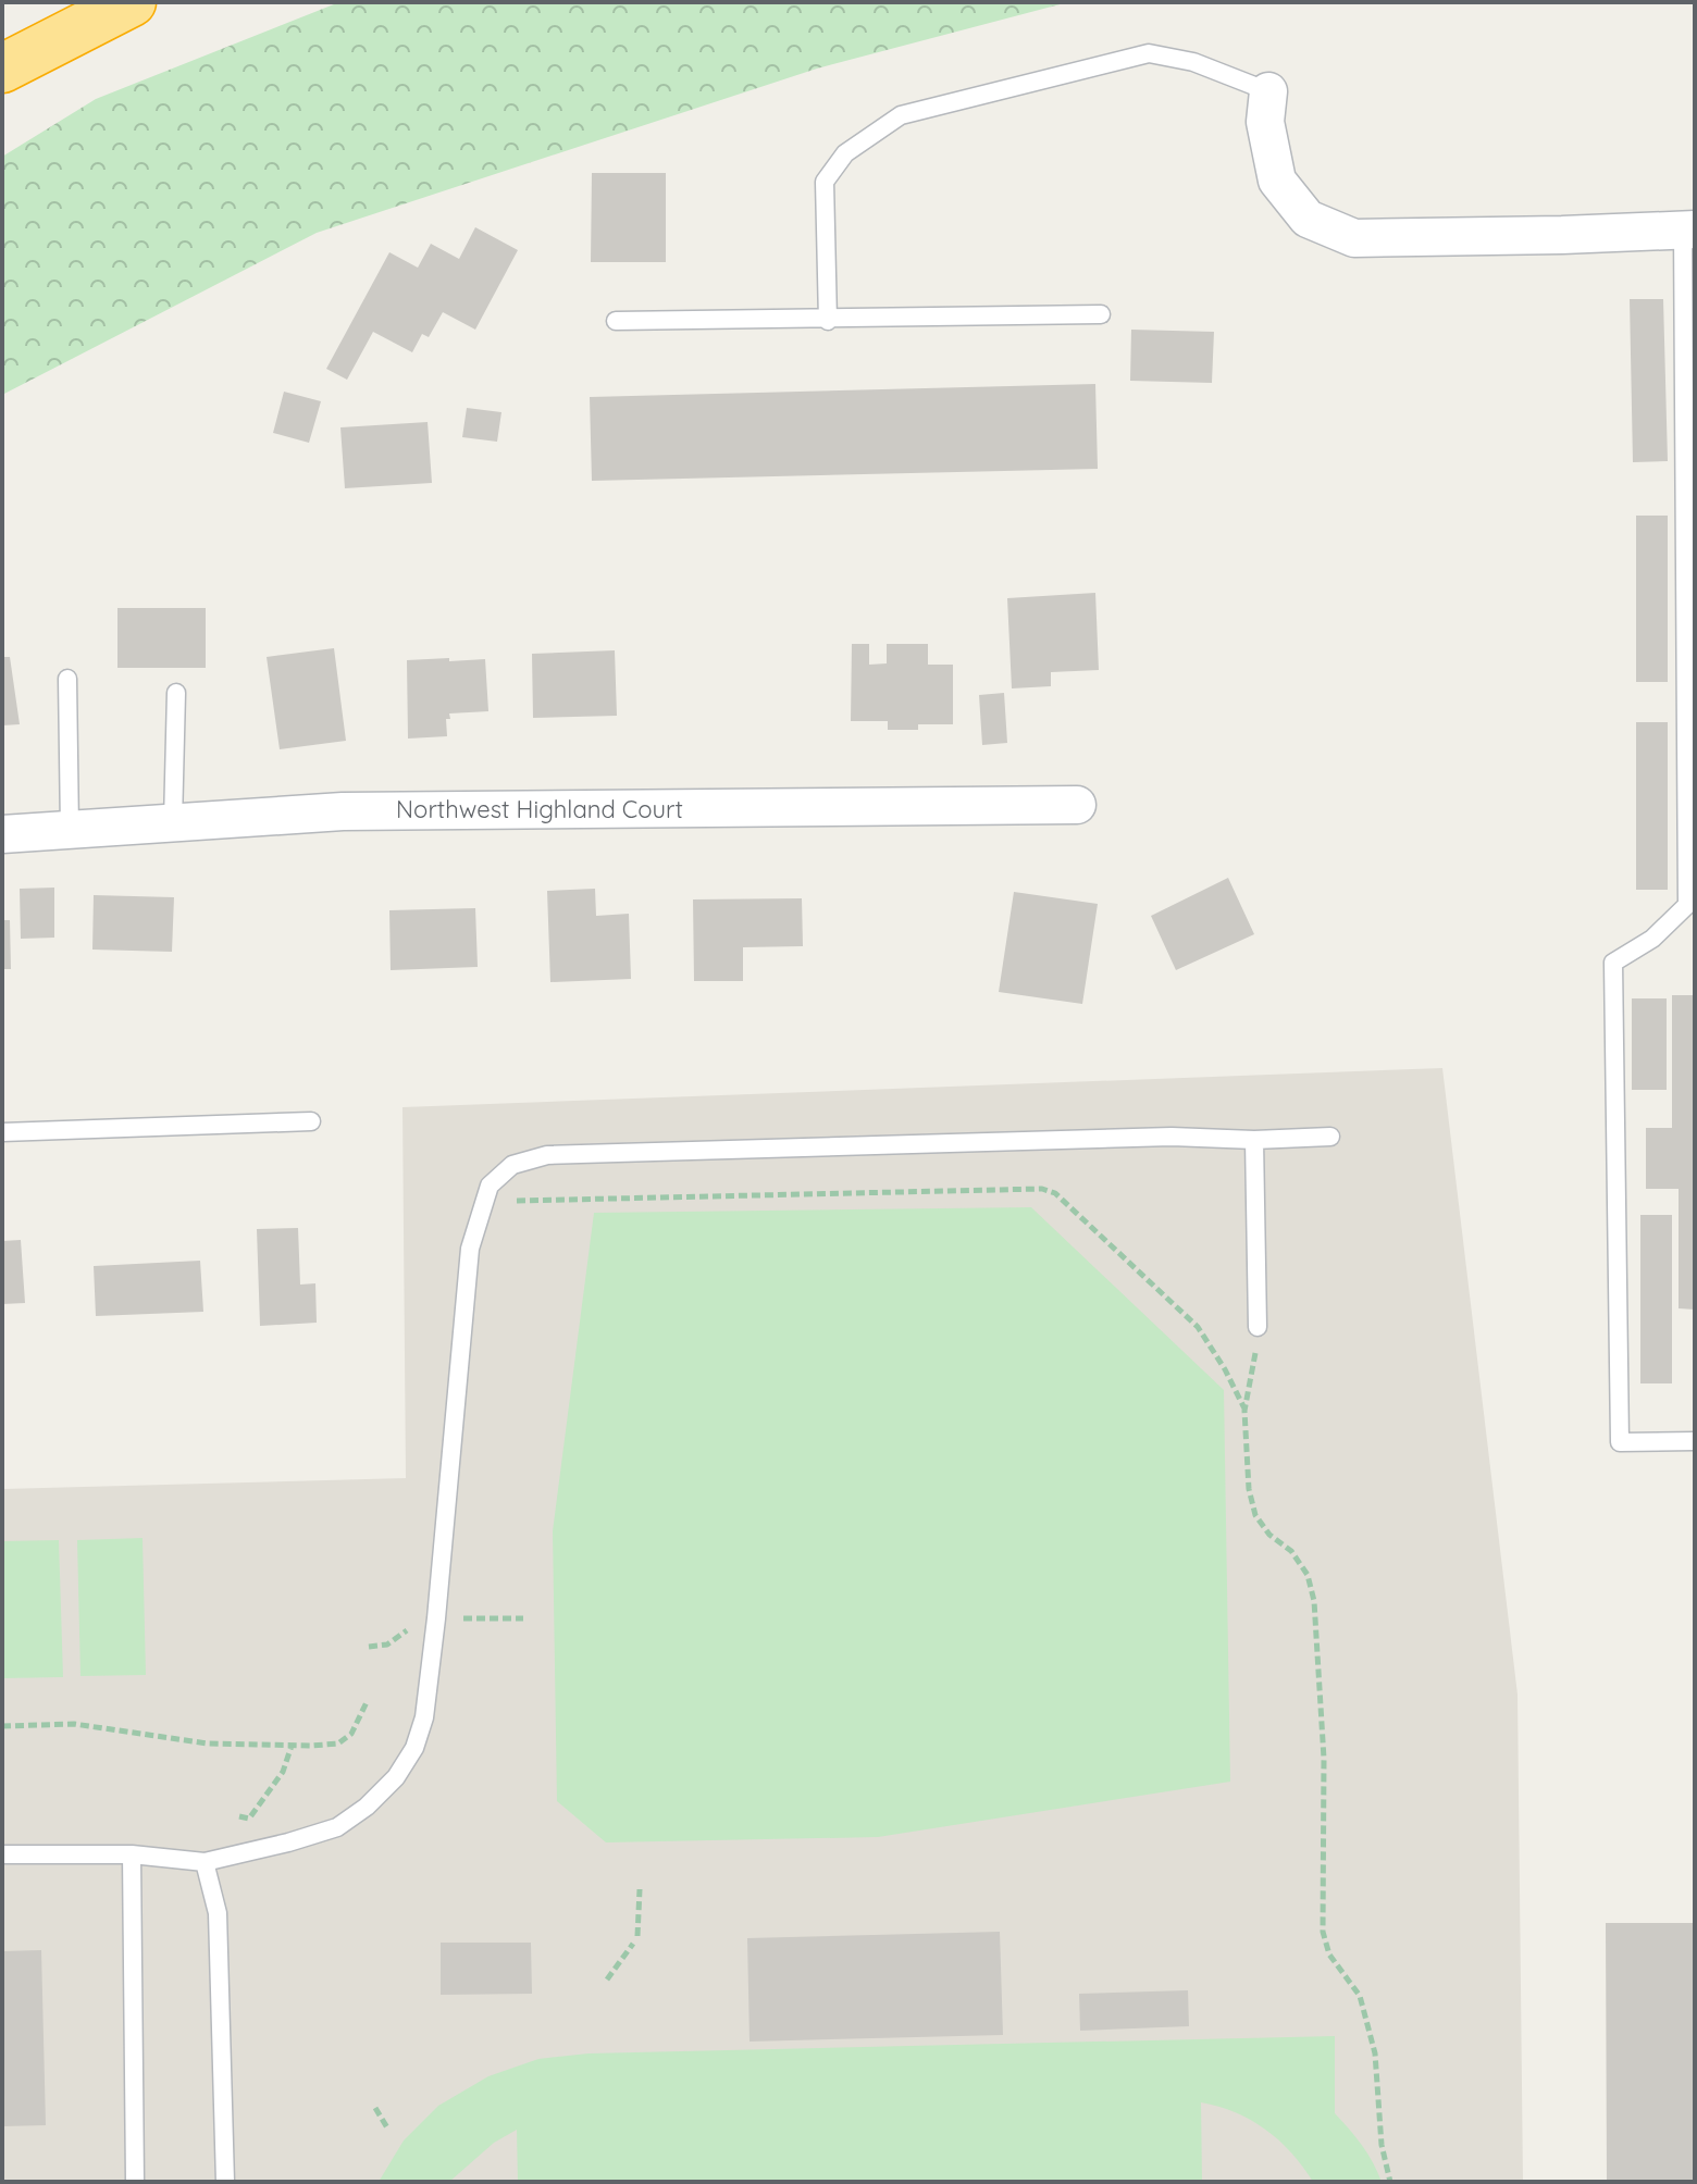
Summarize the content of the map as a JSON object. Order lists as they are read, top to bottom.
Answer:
{
  "streets": {
    "street": ["Northwest Highland Court"]
  }
}
